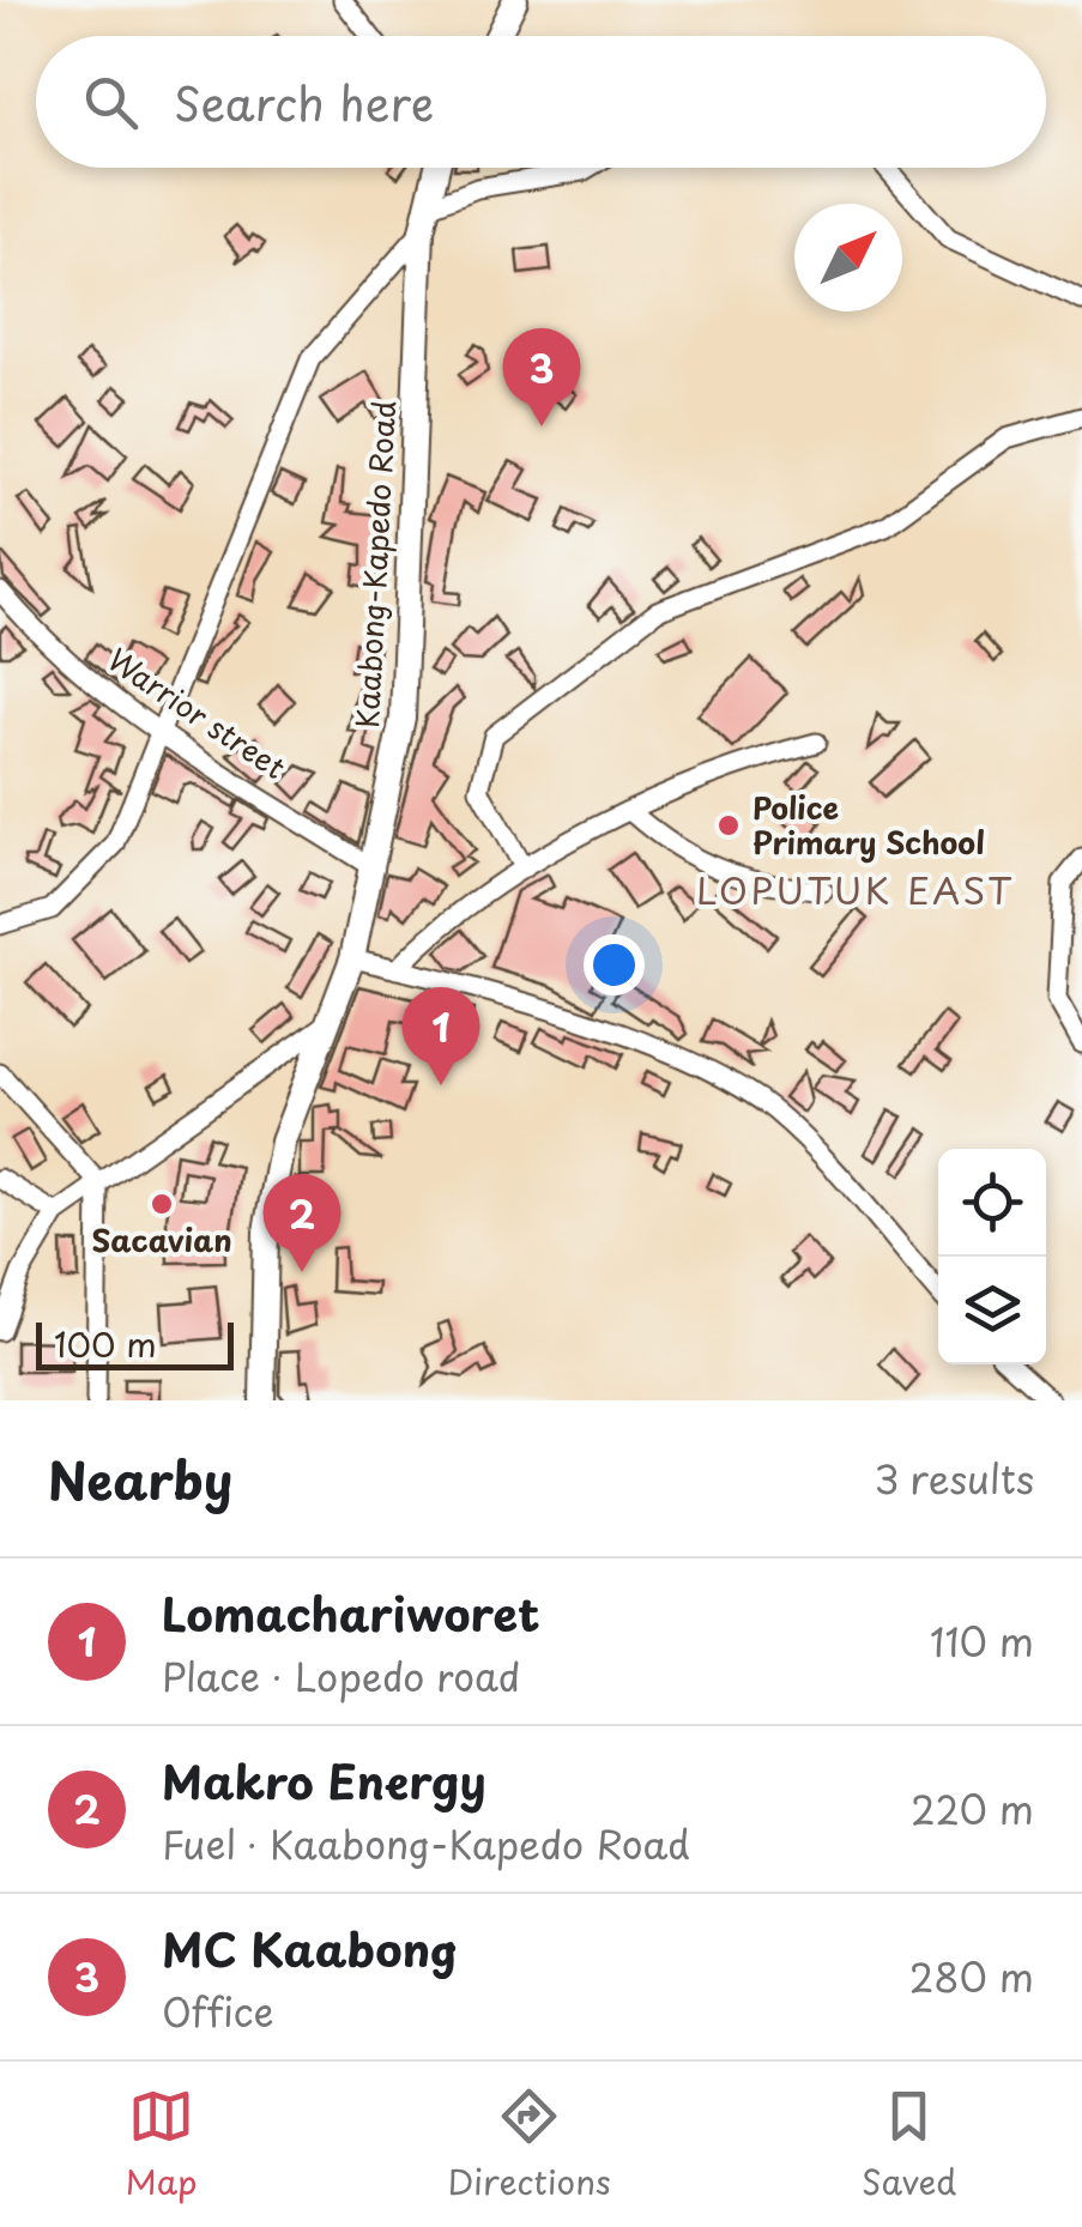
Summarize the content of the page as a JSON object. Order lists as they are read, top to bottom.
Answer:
{
  "streets": {
    "main road": ["Kaabong-Kapedo Road"],
    "street": ["Warrior street"]
  },
  "crossings": [
    ["Kaabong-Kapedo Road", "Warrior street"]
  ],
  "districts": ["LOPUTUK EAST"],
  "places": ["Police Primary School", "Sacavian"],
  "scale_bar": "100 m",
  "north": "top right",
  "page": {
    "search": "Search here",
    "pins": ["3", "1", "2"],
    "scale": "100 m",
    "heading": ["Nearby", "3 results"],
    "list": [
      {
        "mark": "1",
        "name": "Lomachariworet",
        "note": "Place · Lopedo road",
        "value": "110 m"
      },
      {
        "mark": "2",
        "name": "Makro Energy",
        "note": "Fuel · Kaabong-Kapedo Road",
        "value": "220 m"
      },
      {
        "mark": "3",
        "name": "MC Kaabong",
        "note": "Office",
        "value": "280 m"
      }
    ],
    "nav": ["Map", "Directions", "Saved"]
  }
}
